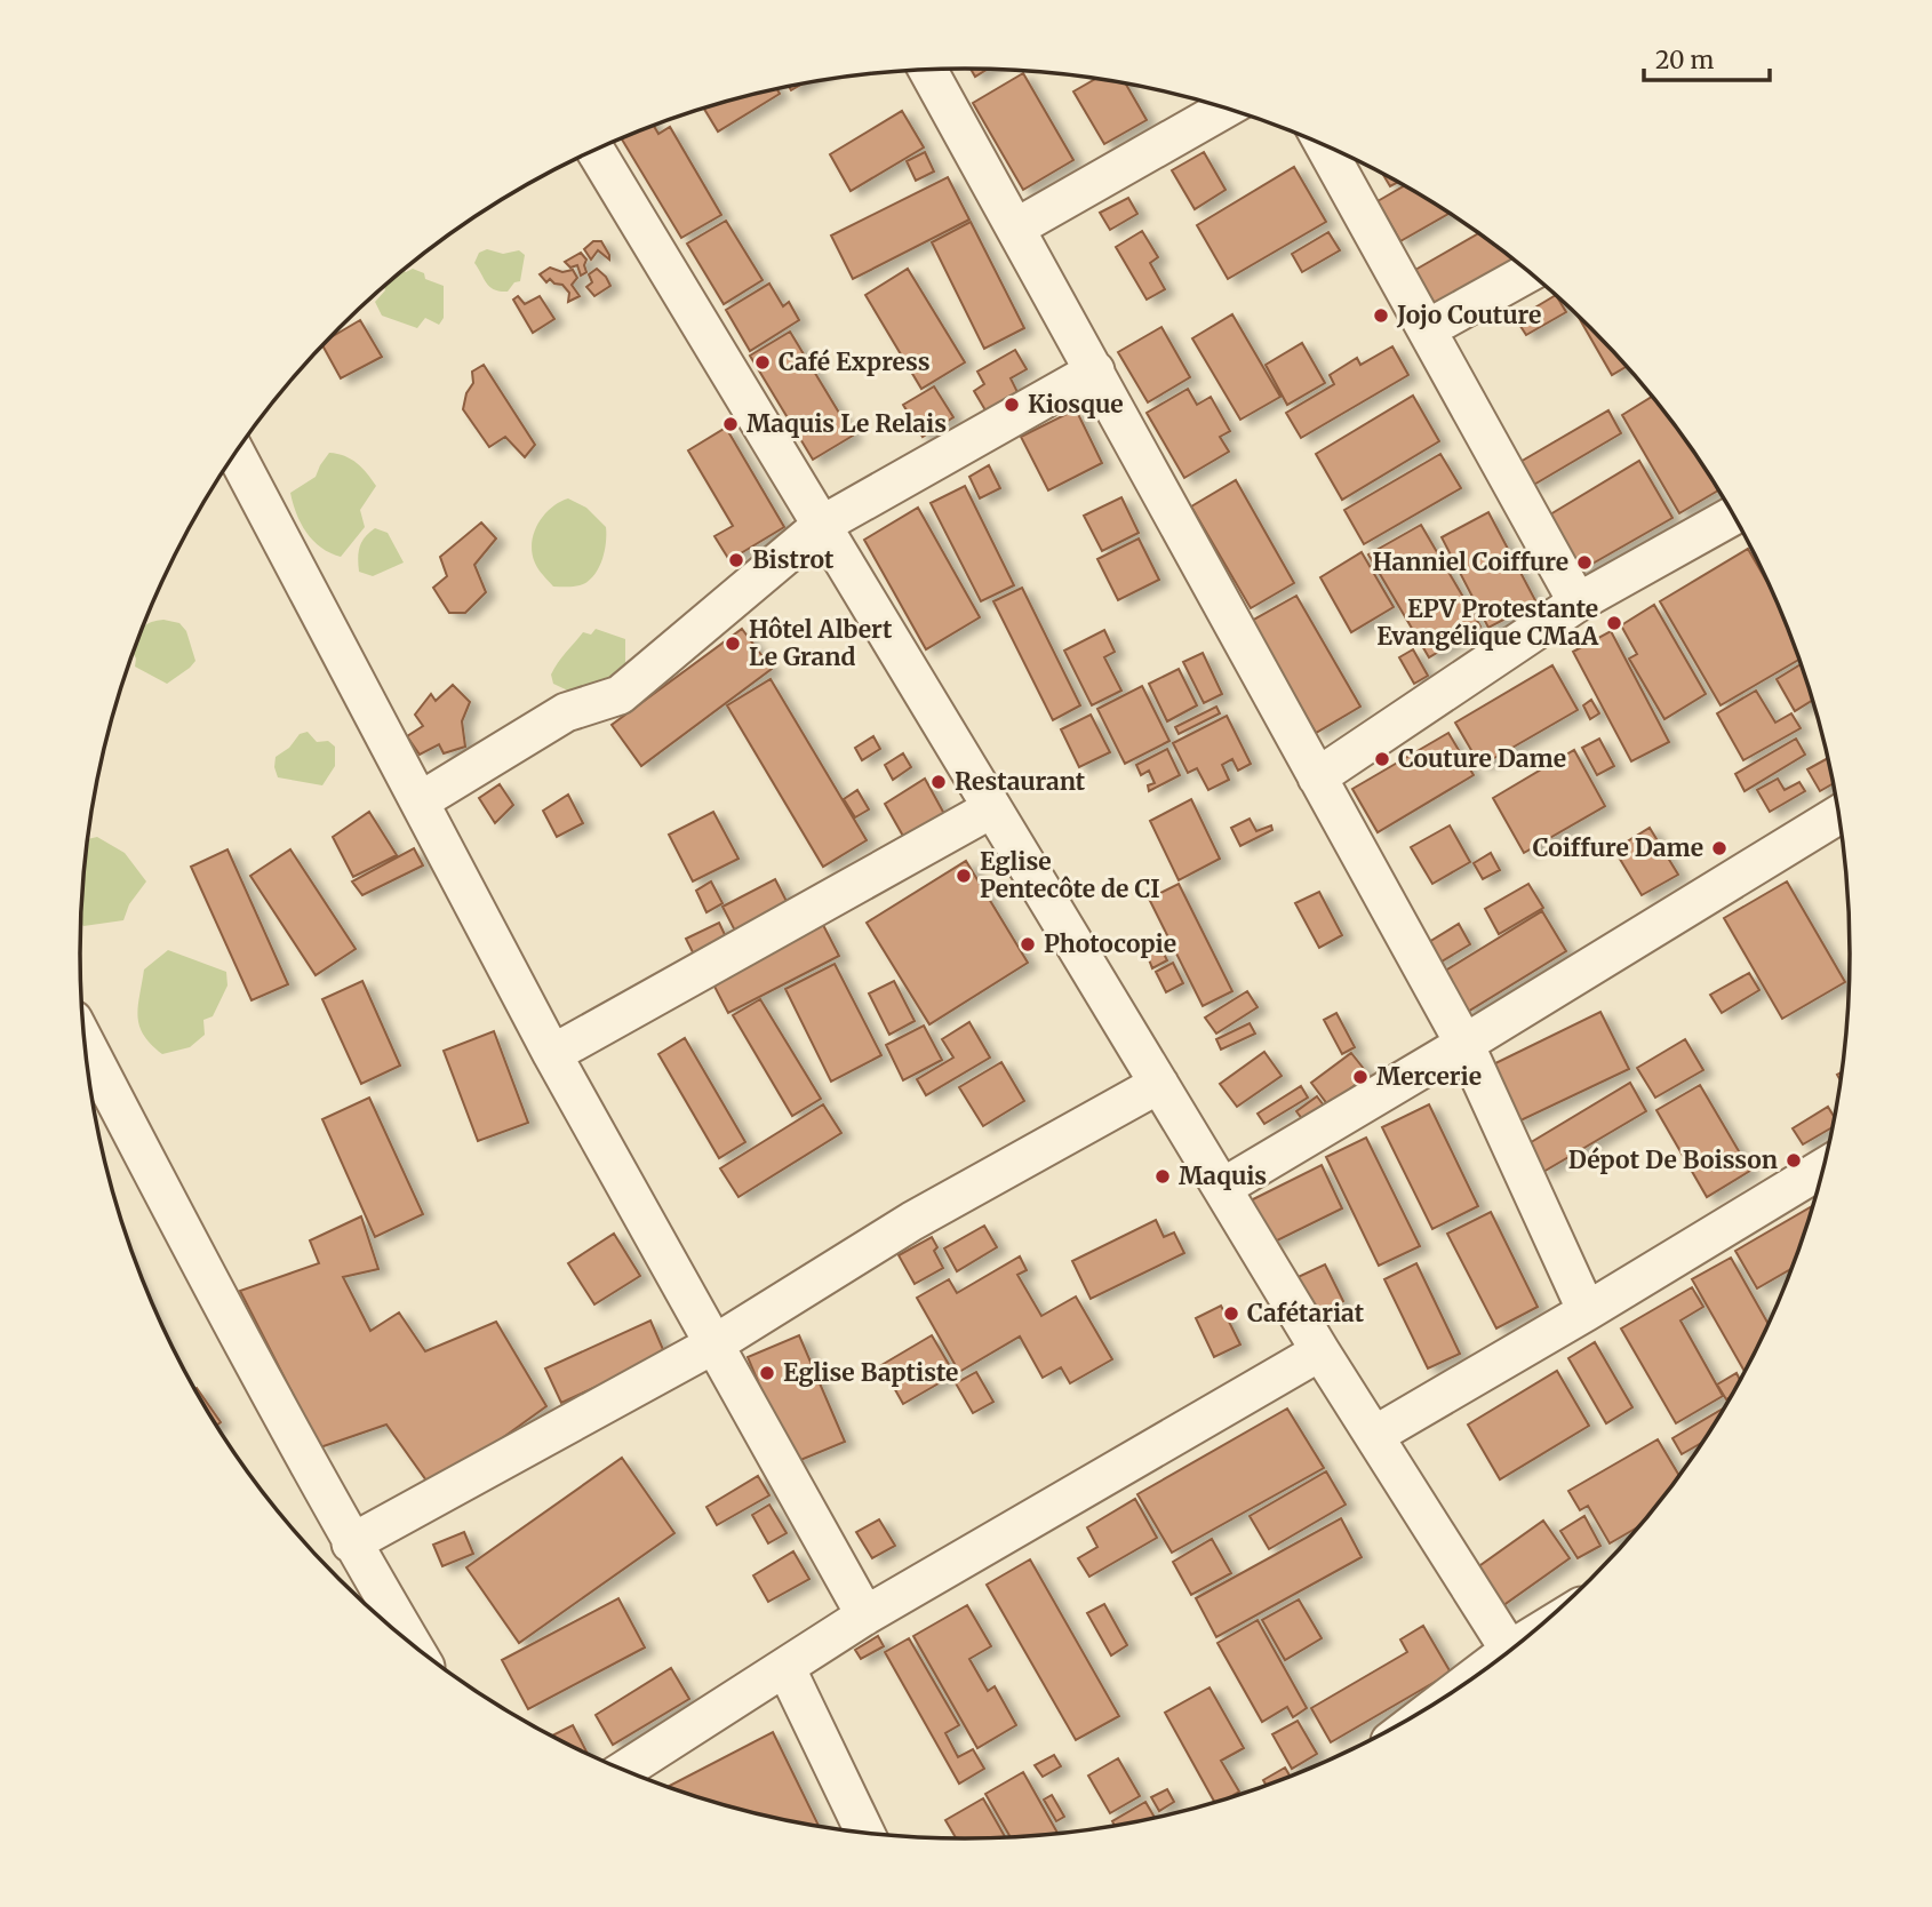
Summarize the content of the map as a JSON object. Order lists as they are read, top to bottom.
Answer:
{
  "places": [
    "Jojo Couture",
    "Café Express",
    "Kiosque",
    "Maquis Le Relais",
    "Bistrot",
    "Hanniel Coiffure",
    "EPV Protestante Evangélique CMaA",
    "Hôtel Albert Le Grand",
    "Couture Dame",
    "Restaurant",
    "Coiffure Dame",
    "Eglise Pentecôte de CI",
    "Photocopie",
    "Mercerie",
    "Dépot De Boisson",
    "Maquis",
    "Cafétariat",
    "Eglise Baptiste"
  ],
  "scale_bar": "20 m"
}
